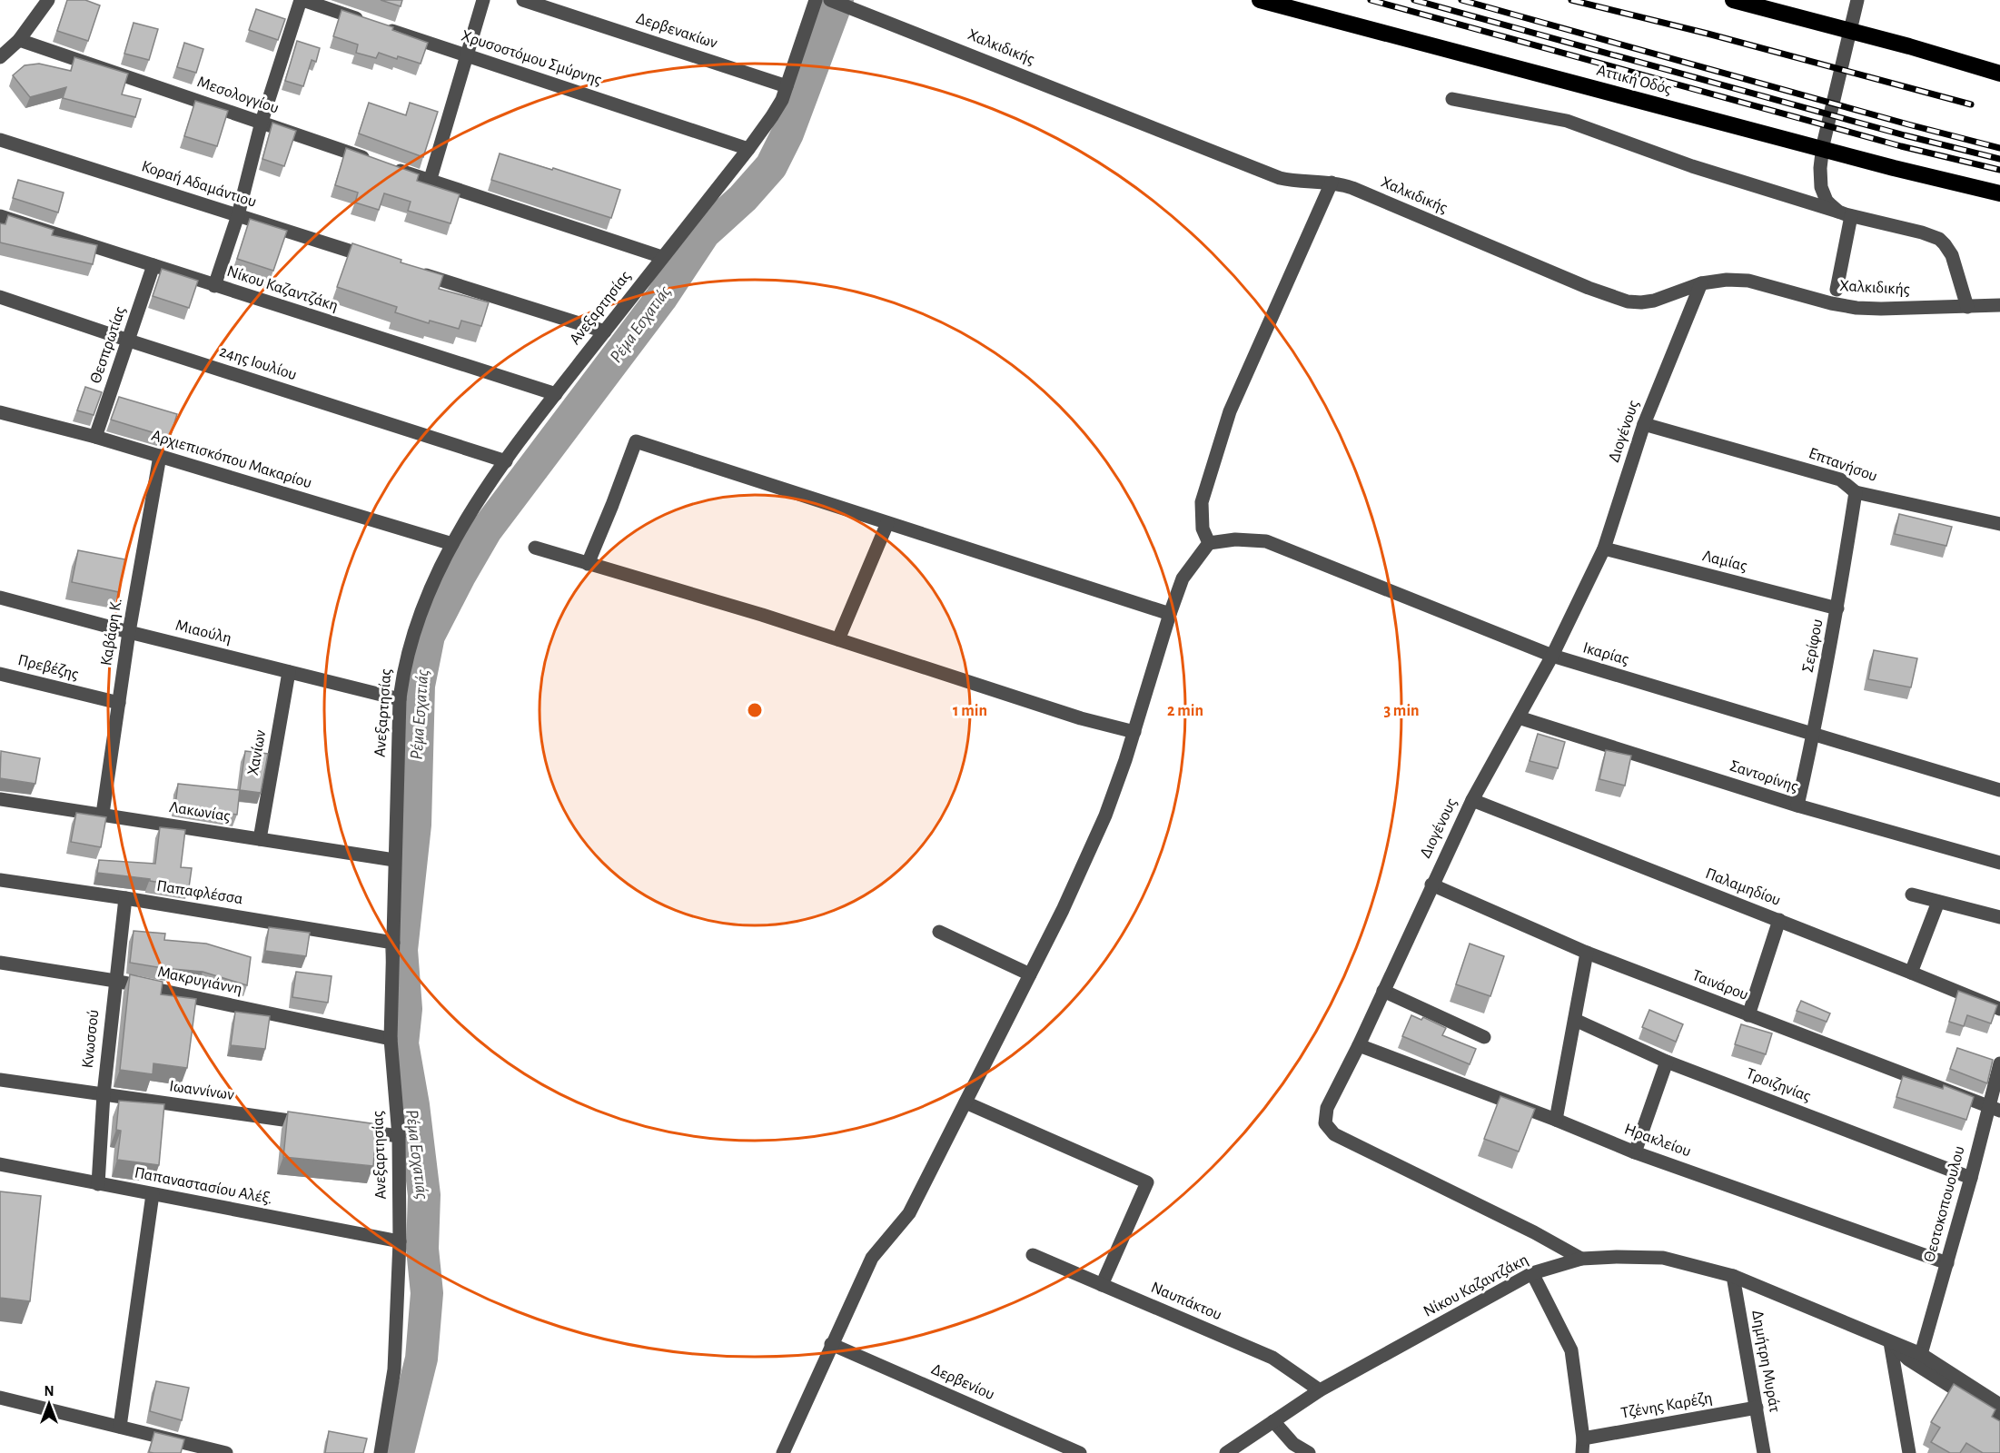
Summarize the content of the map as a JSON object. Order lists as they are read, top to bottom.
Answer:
{
  "streets": {
    "highway": ["Αττική Οδός"],
    "street": [
      "Δερβενακίων",
      "Χαλκιδικής",
      "Χρυσοστόμου Σμύρνης",
      "Μεσολογγίου",
      "Κοραή Αδαμάντιου",
      "Νίκου Καζαντζάκη",
      "Ανεξαρτησίας",
      "Θεσπρωτίας",
      "24ης Ιουλίου",
      "Διογένους",
      "Αρχιεπισκόπου Μακαρίου",
      "Επτανήσου",
      "Λαμίας",
      "Καβάφη Κ.",
      "Μιαούλη",
      "Σερίφου",
      "Ικαρίας",
      "Πρεβέζης",
      "Χανίων",
      "Σαντορίνης",
      "Λακωνίας",
      "Παλαμηδίου",
      "Παπαφλέσσα",
      "Μακρυγιάννη",
      "Ταινάρου",
      "Κνωσσού",
      "Τροιζηνίας",
      "Ιωαννίνων",
      "Ηρακλείου",
      "Παπαναστασίου Αλέξ.",
      "Θεοτοκοπουουλου",
      "Ναυπάκτου",
      "Δημήτρη Μυράτ",
      "Δερβενίου",
      "Τζένης Καρέζη"
    ]
  },
  "crossings": [
    ["Δερβενακίων", "Ανεξαρτησίας"],
    ["Χαλκιδικής", "Διογένους"],
    ["Χρυσοστόμου Σμύρνης", "Ανεξαρτησίας"],
    ["Μεσολογγίου", "Ανεξαρτησίας"],
    ["Νίκου Καζαντζάκη", "Ανεξαρτησίας"],
    ["Νίκου Καζαντζάκη", "Θεσπρωτίας"],
    ["Νίκου Καζαντζάκη", "Διογένους"],
    ["Νίκου Καζαντζάκη", "Θεοτοκοπουουλου"],
    ["Νίκου Καζαντζάκη", "Ναυπάκτου"],
    ["Νίκου Καζαντζάκη", "Δημήτρη Μυράτ"],
    ["Ανεξαρτησίας", "24ης Ιουλίου"],
    ["Ανεξαρτησίας", "Αρχιεπισκόπου Μακαρίου"],
    ["Ανεξαρτησίας", "Μιαούλη"],
    ["Ανεξαρτησίας", "Λακωνίας"],
    ["Ανεξαρτησίας", "Παπαφλέσσα"],
    ["Ανεξαρτησίας", "Μακρυγιάννη"],
    ["Ανεξαρτησίας", "Παπαναστασίου Αλέξ."],
    ["Θεσπρωτίας", "24ης Ιουλίου"],
    ["Θεσπρωτίας", "Αρχιεπισκόπου Μακαρίου"],
    ["Διογένους", "Επτανήσου"],
    ["Διογένους", "Λαμίας"],
    ["Διογένους", "Ικαρίας"],
    ["Διογένους", "Σαντορίνης"],
    ["Διογένους", "Παλαμηδίου"],
    ["Διογένους", "Ταινάρου"],
    ["Διογένους", "Ηρακλείου"],
    ["Αρχιεπισκόπου Μακαρίου", "Καβάφη Κ."],
    ["Επτανήσου", "Σερίφου"],
    ["Λαμίας", "Σερίφου"],
    ["Καβάφη Κ.", "Μιαούλη"],
    ["Καβάφη Κ.", "Πρεβέζης"],
    ["Καβάφη Κ.", "Λακωνίας"],
    ["Μιαούλη", "Χανίων"],
    ["Σερίφου", "Ικαρίας"],
    ["Σερίφου", "Σαντορίνης"],
    ["Χανίων", "Λακωνίας"],
    ["Παπαφλέσσα", "Κνωσσού"],
    ["Μακρυγιάννη", "Κνωσσού"],
    ["Ταινάρου", "Θεοτοκοπουουλου"],
    ["Κνωσσού", "Ιωαννίνων"],
    ["Κνωσσού", "Παπαναστασίου Αλέξ."],
    ["Τροιζηνίας", "Θεοτοκοπουουλου"],
    ["Ηρακλείου", "Θεοτοκοπουουλου"],
    ["Δημήτρη Μυράτ", "Τζένης Καρέζη"]
  ],
  "water": ["Ρέμα Εσχατιάς"],
  "north": "top",
  "rings": ["1 min", "2 min", "3 min"]
}
